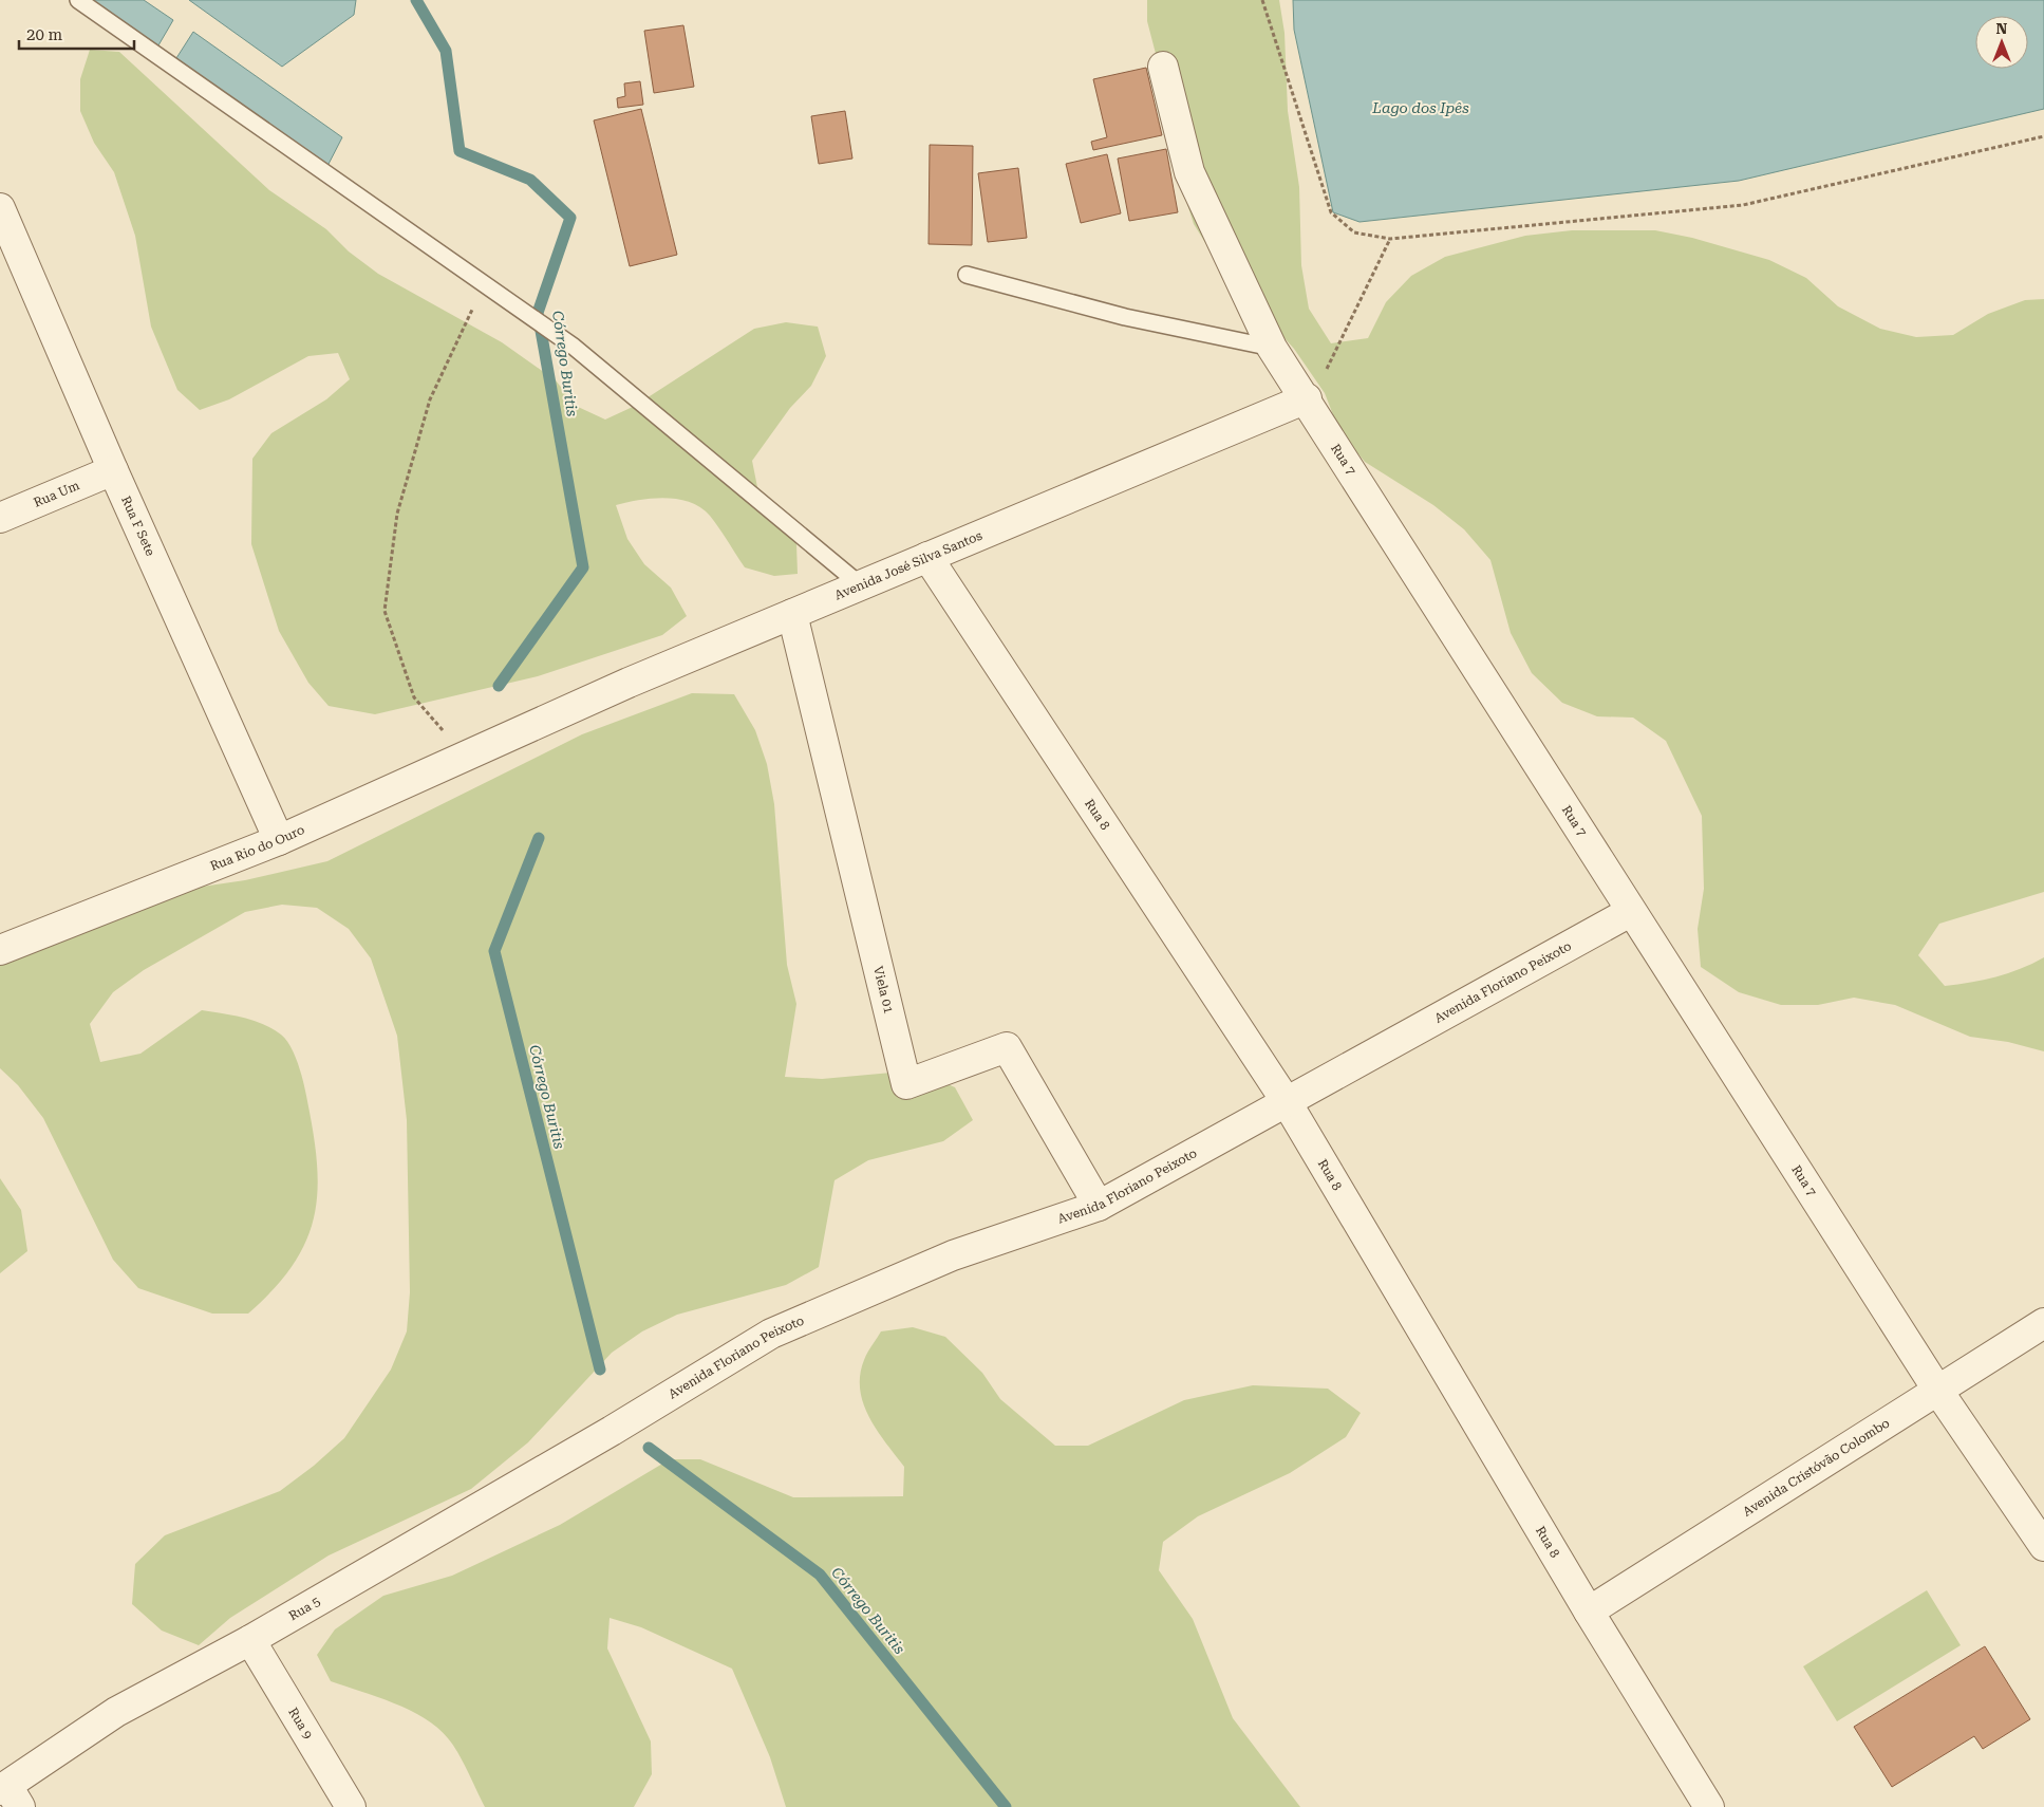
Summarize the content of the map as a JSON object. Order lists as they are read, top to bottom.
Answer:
{
  "streets": {
    "street": [
      "Rua 7",
      "Rua Um",
      "Rua F Sete",
      "Avenida José Silva Santos",
      "Rua 8",
      "Rua Rio do Ouro",
      "Avenida Floriano Peixoto",
      "Viela 01",
      "Avenida Cristóvão Colombo",
      "Rua 5",
      "Rua 9"
    ]
  },
  "crossings": [
    ["Rua 7", "Avenida José Silva Santos"],
    ["Rua 7", "Avenida Floriano Peixoto"],
    ["Rua 7", "Avenida Cristóvão Colombo"],
    ["Rua Um", "Rua F Sete"],
    ["Rua F Sete", "Rua Rio do Ouro"],
    ["Avenida José Silva Santos", "Rua 8"],
    ["Avenida José Silva Santos", "Rua Rio do Ouro"],
    ["Avenida José Silva Santos", "Viela 01"],
    ["Rua 8", "Avenida Floriano Peixoto"],
    ["Rua 8", "Avenida Cristóvão Colombo"],
    ["Avenida Floriano Peixoto", "Viela 01"],
    ["Avenida Floriano Peixoto", "Rua 5"],
    ["Rua 5", "Rua 9"]
  ],
  "water": ["Lago dos Ipês", "Córrego Buritis"],
  "scale_bar": "20 m",
  "north": "top"
}
